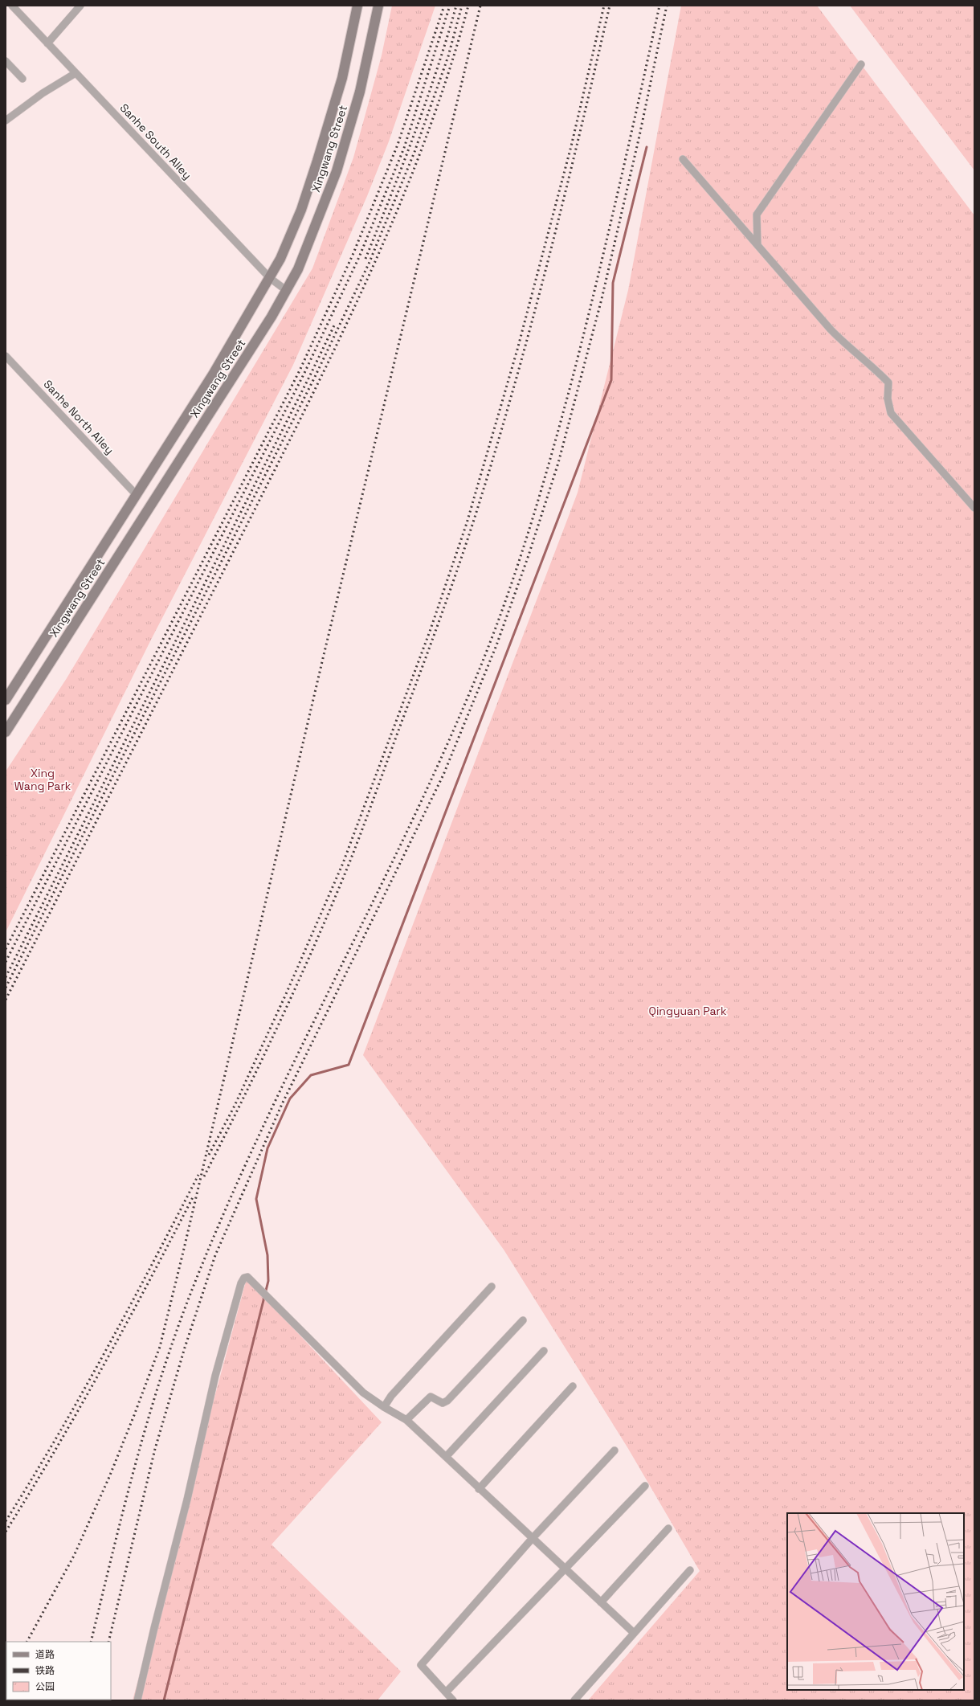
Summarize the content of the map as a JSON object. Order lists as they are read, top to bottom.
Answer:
{
  "streets": {
    "main road": ["Xingwang Street"],
    "street": ["Sanhe South Alley", "Sanhe North Alley"]
  },
  "crossings": [
    ["Sanhe South Alley", "Xingwang Street"],
    ["Xingwang Street", "Sanhe North Alley"]
  ],
  "parks": ["Xing Wang Park", "Qingyuan Park"],
  "legend": ["道路", "铁路", "公园"]
}
